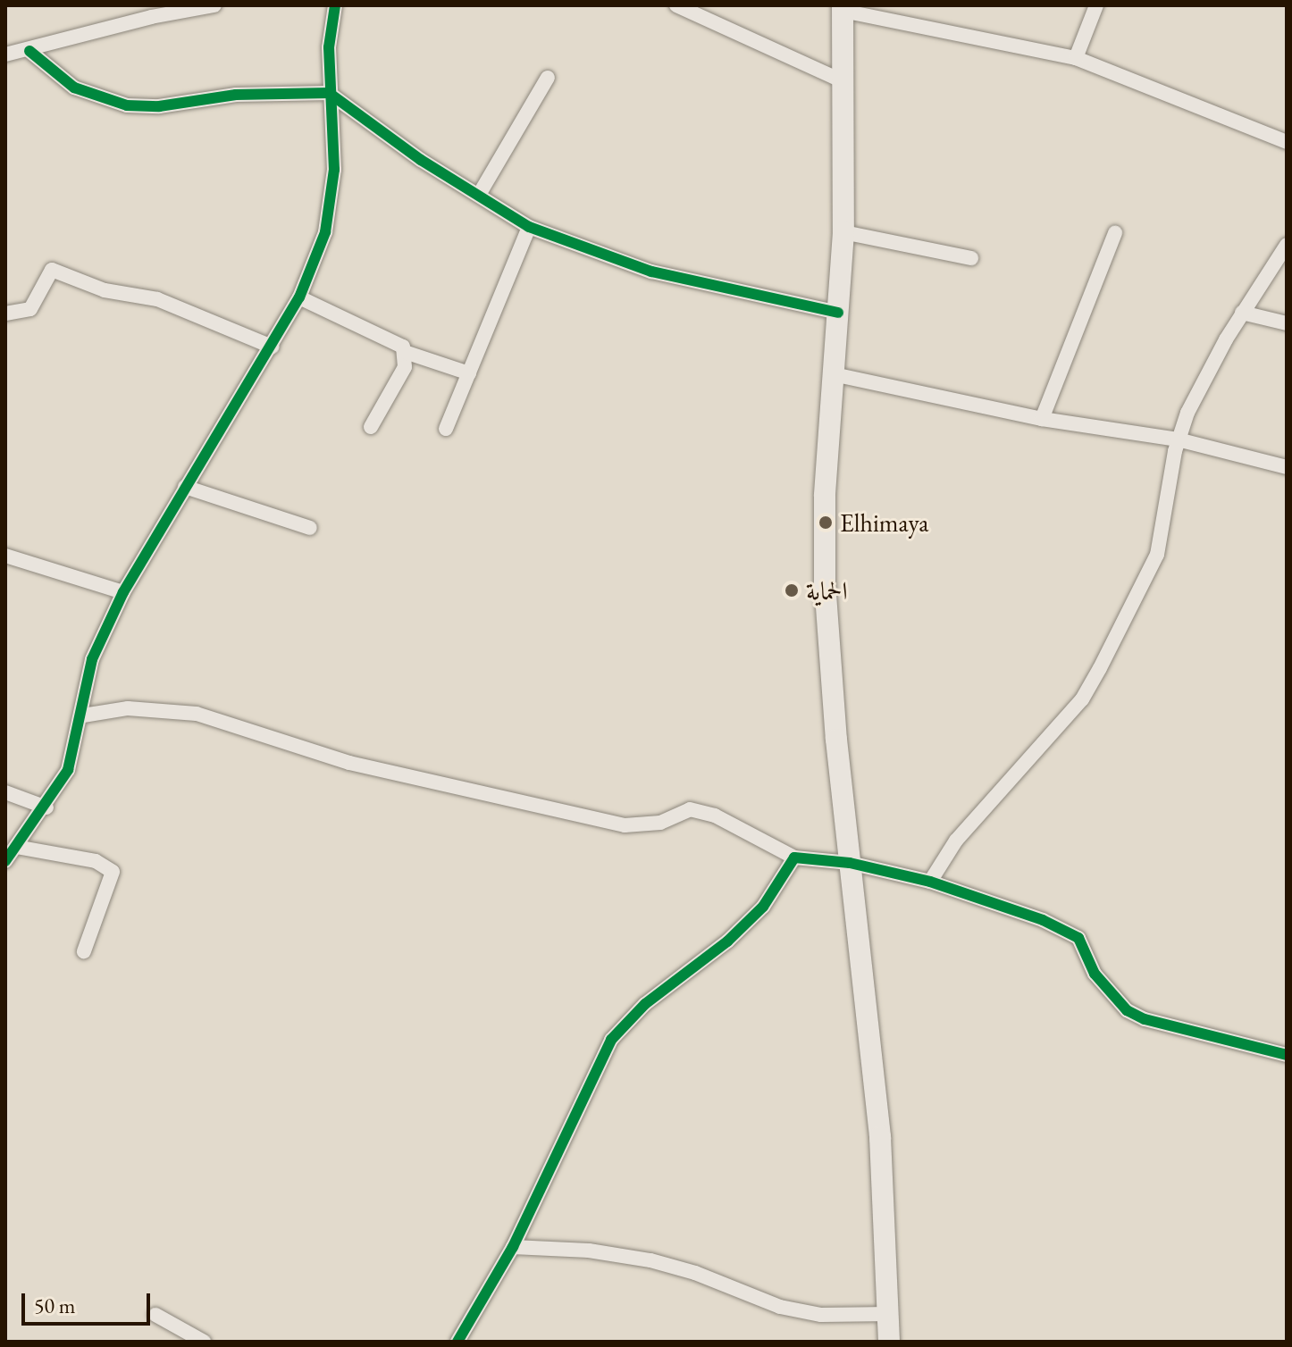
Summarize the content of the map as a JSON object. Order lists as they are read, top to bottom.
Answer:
{
  "places": ["Elhimaya", "الحماية"],
  "scale_bar": "50 m"
}
